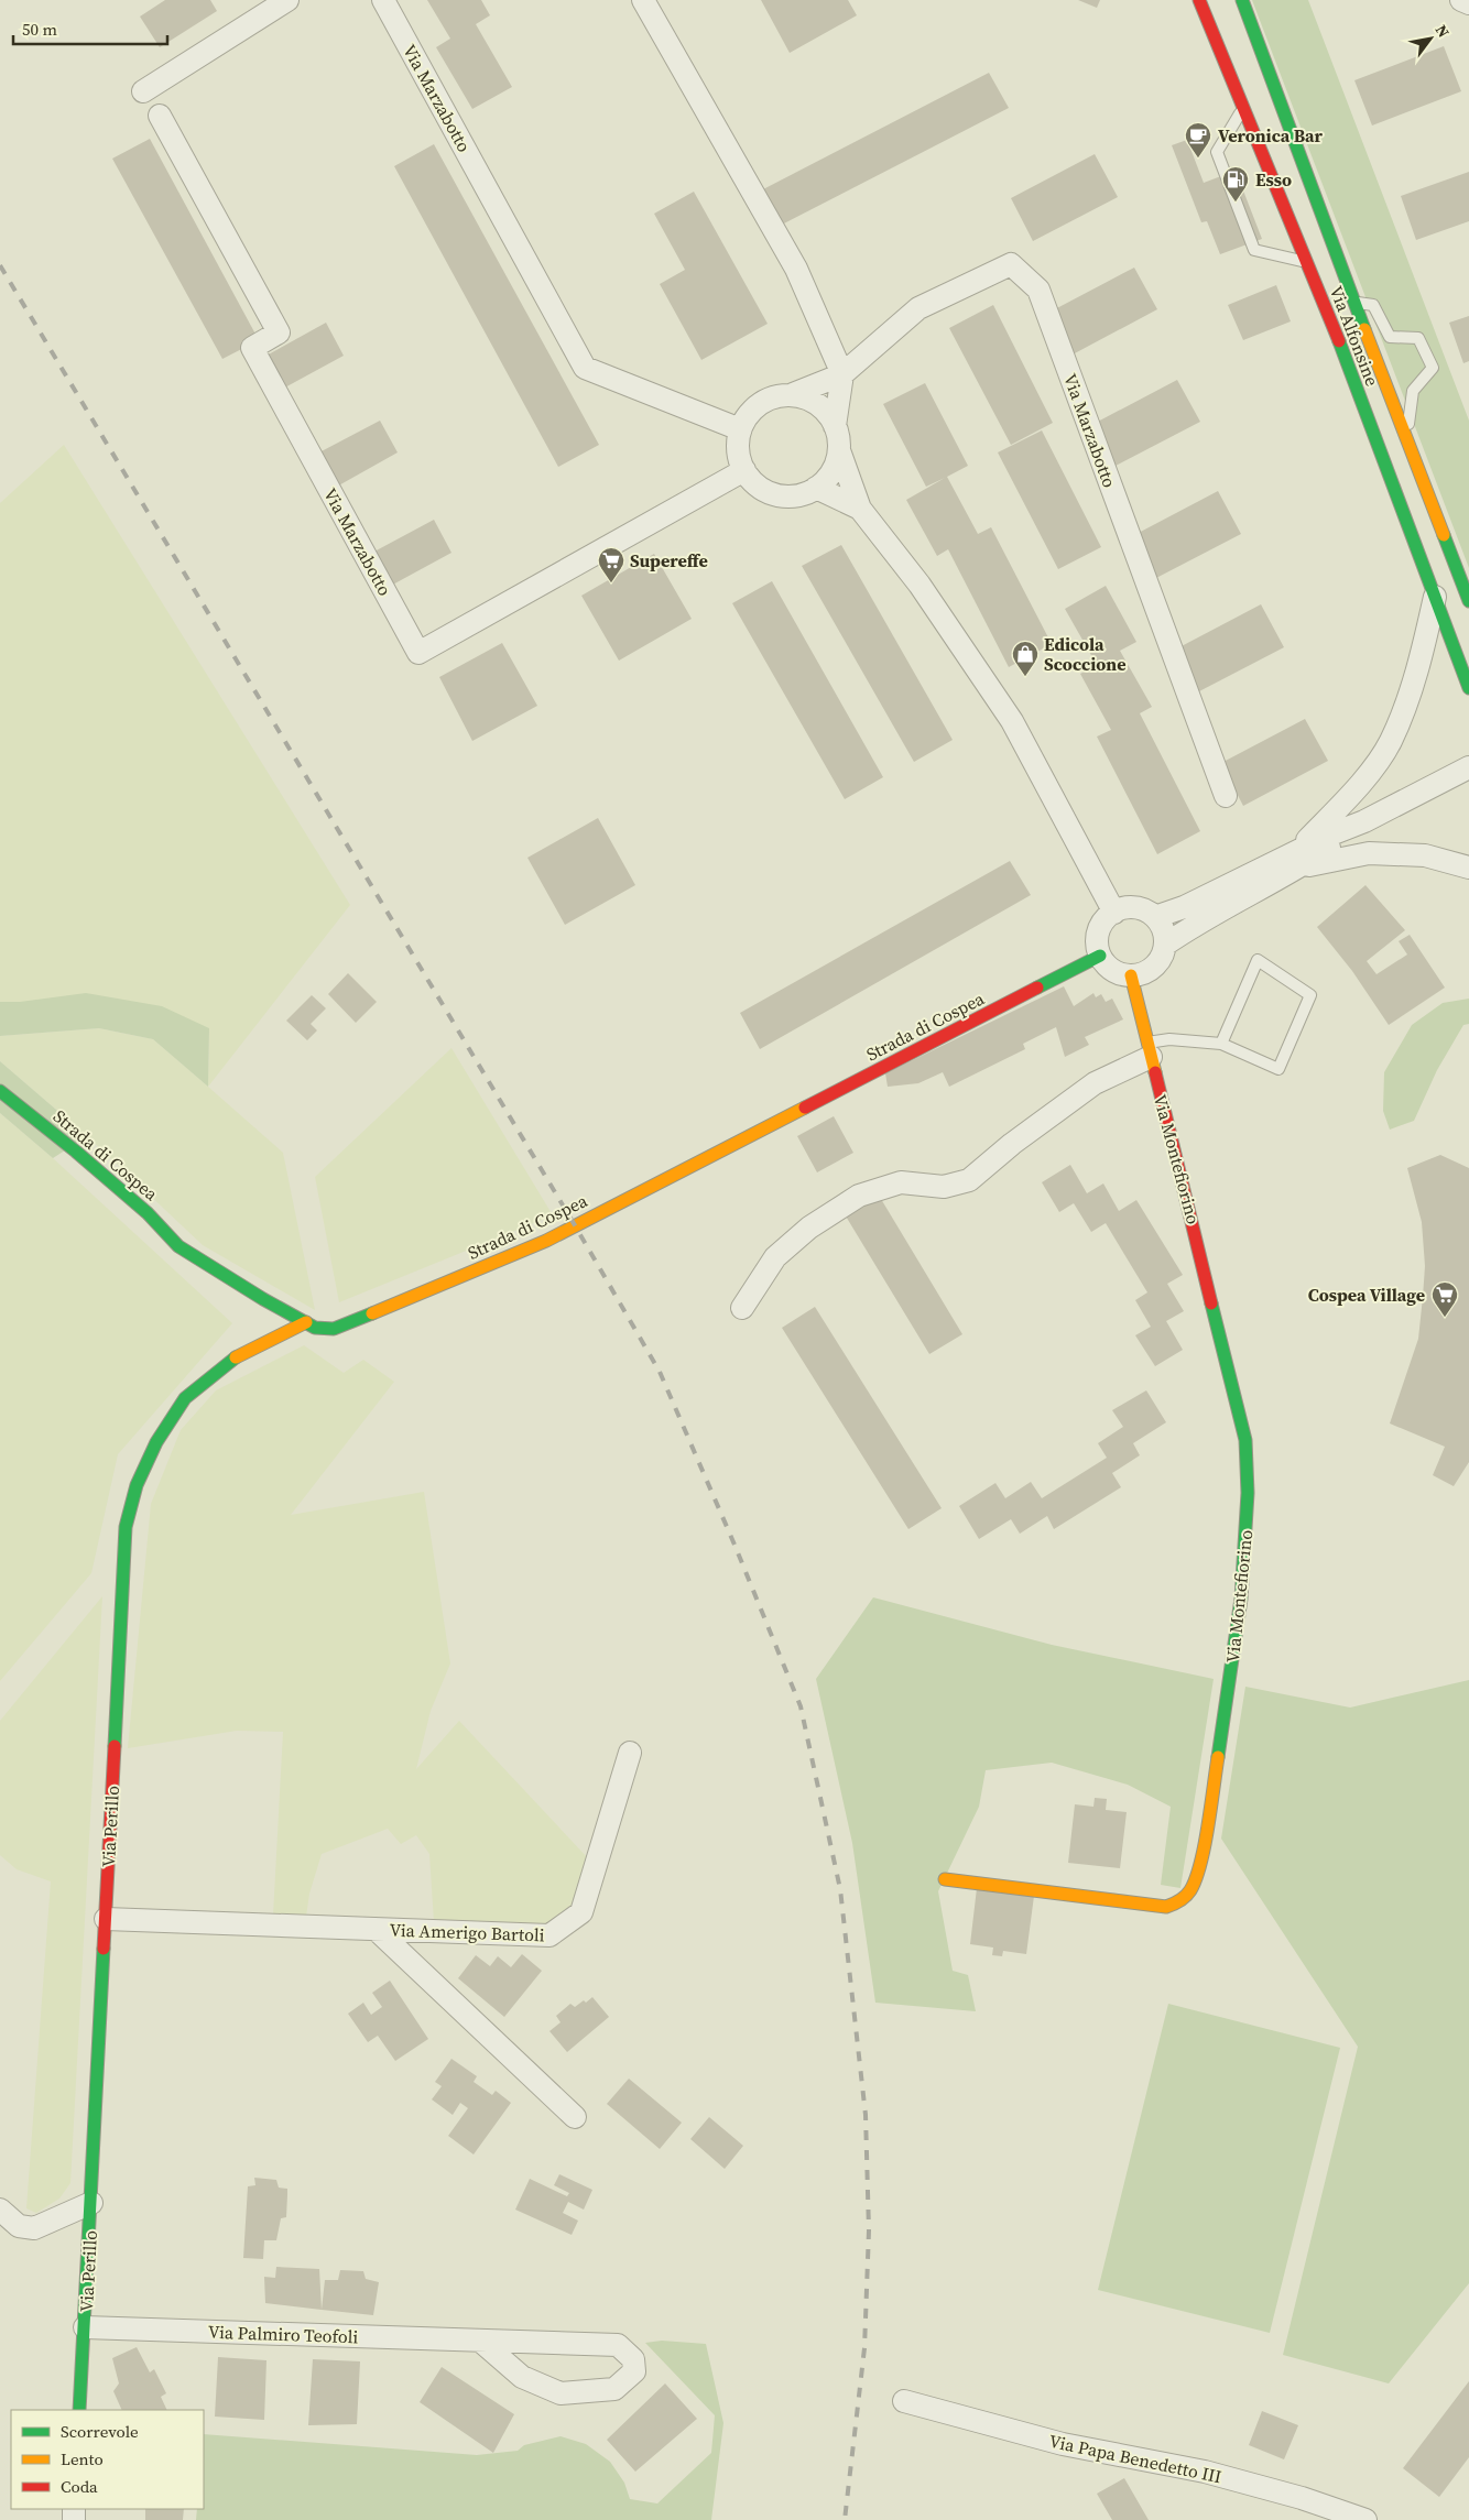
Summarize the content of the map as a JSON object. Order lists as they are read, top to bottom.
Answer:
{
  "streets": {
    "street": [
      "Via Marzabotto",
      "Via Alfonsine",
      "Strada di Cospea",
      "Via Montefiorino",
      "Via Perillo",
      "Via Amerigo Bartoli",
      "Via Palmiro Teofoli",
      "Via Papa Benedetto III"
    ]
  },
  "crossings": [
    ["Strada di Cospea", "Via Montefiorino"],
    ["Strada di Cospea", "Via Perillo"],
    ["Via Perillo", "Via Amerigo Bartoli"],
    ["Via Perillo", "Via Palmiro Teofoli"]
  ],
  "places": {
    "cafe": ["Veronica Bar"],
    "fuel station": ["Esso"],
    "supermarket": ["Supereffe", "Cospea Village"],
    "shop": ["Edicola Scoccione"]
  },
  "legend": ["Scorrevole", "Lento", "Coda"],
  "scale_bar": "50 m",
  "north": "top right"
}
